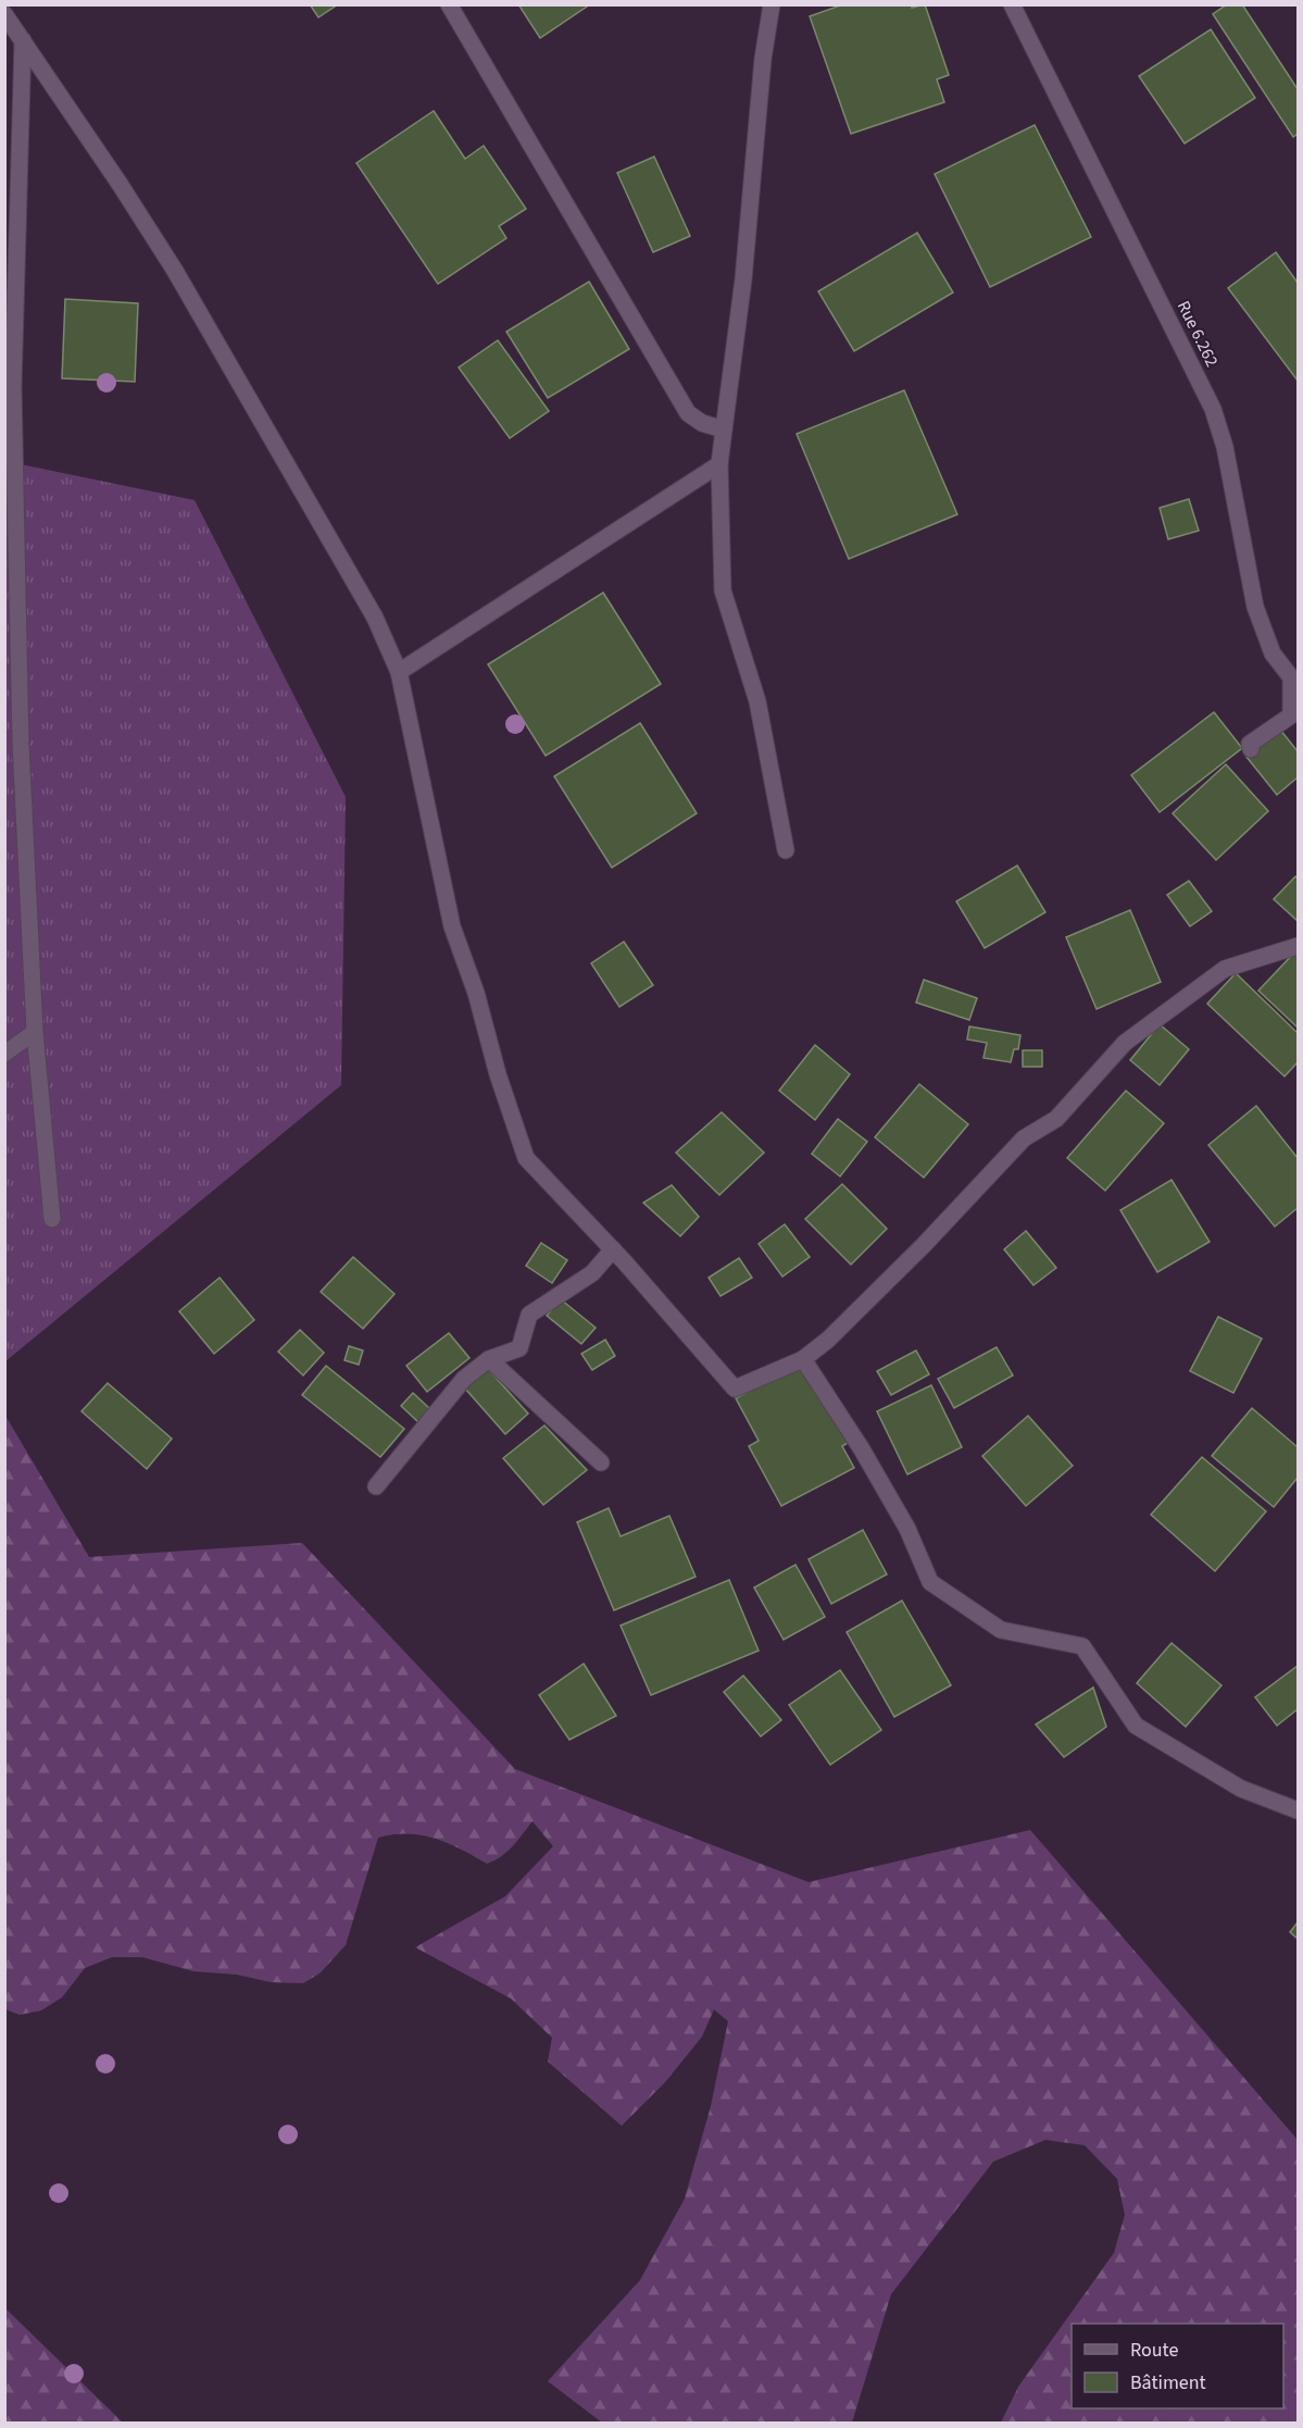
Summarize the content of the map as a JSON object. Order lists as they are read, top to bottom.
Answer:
{
  "streets": {
    "street": ["Rue 6.262"]
  },
  "legend": ["Route", "Bâtiment"]
}
